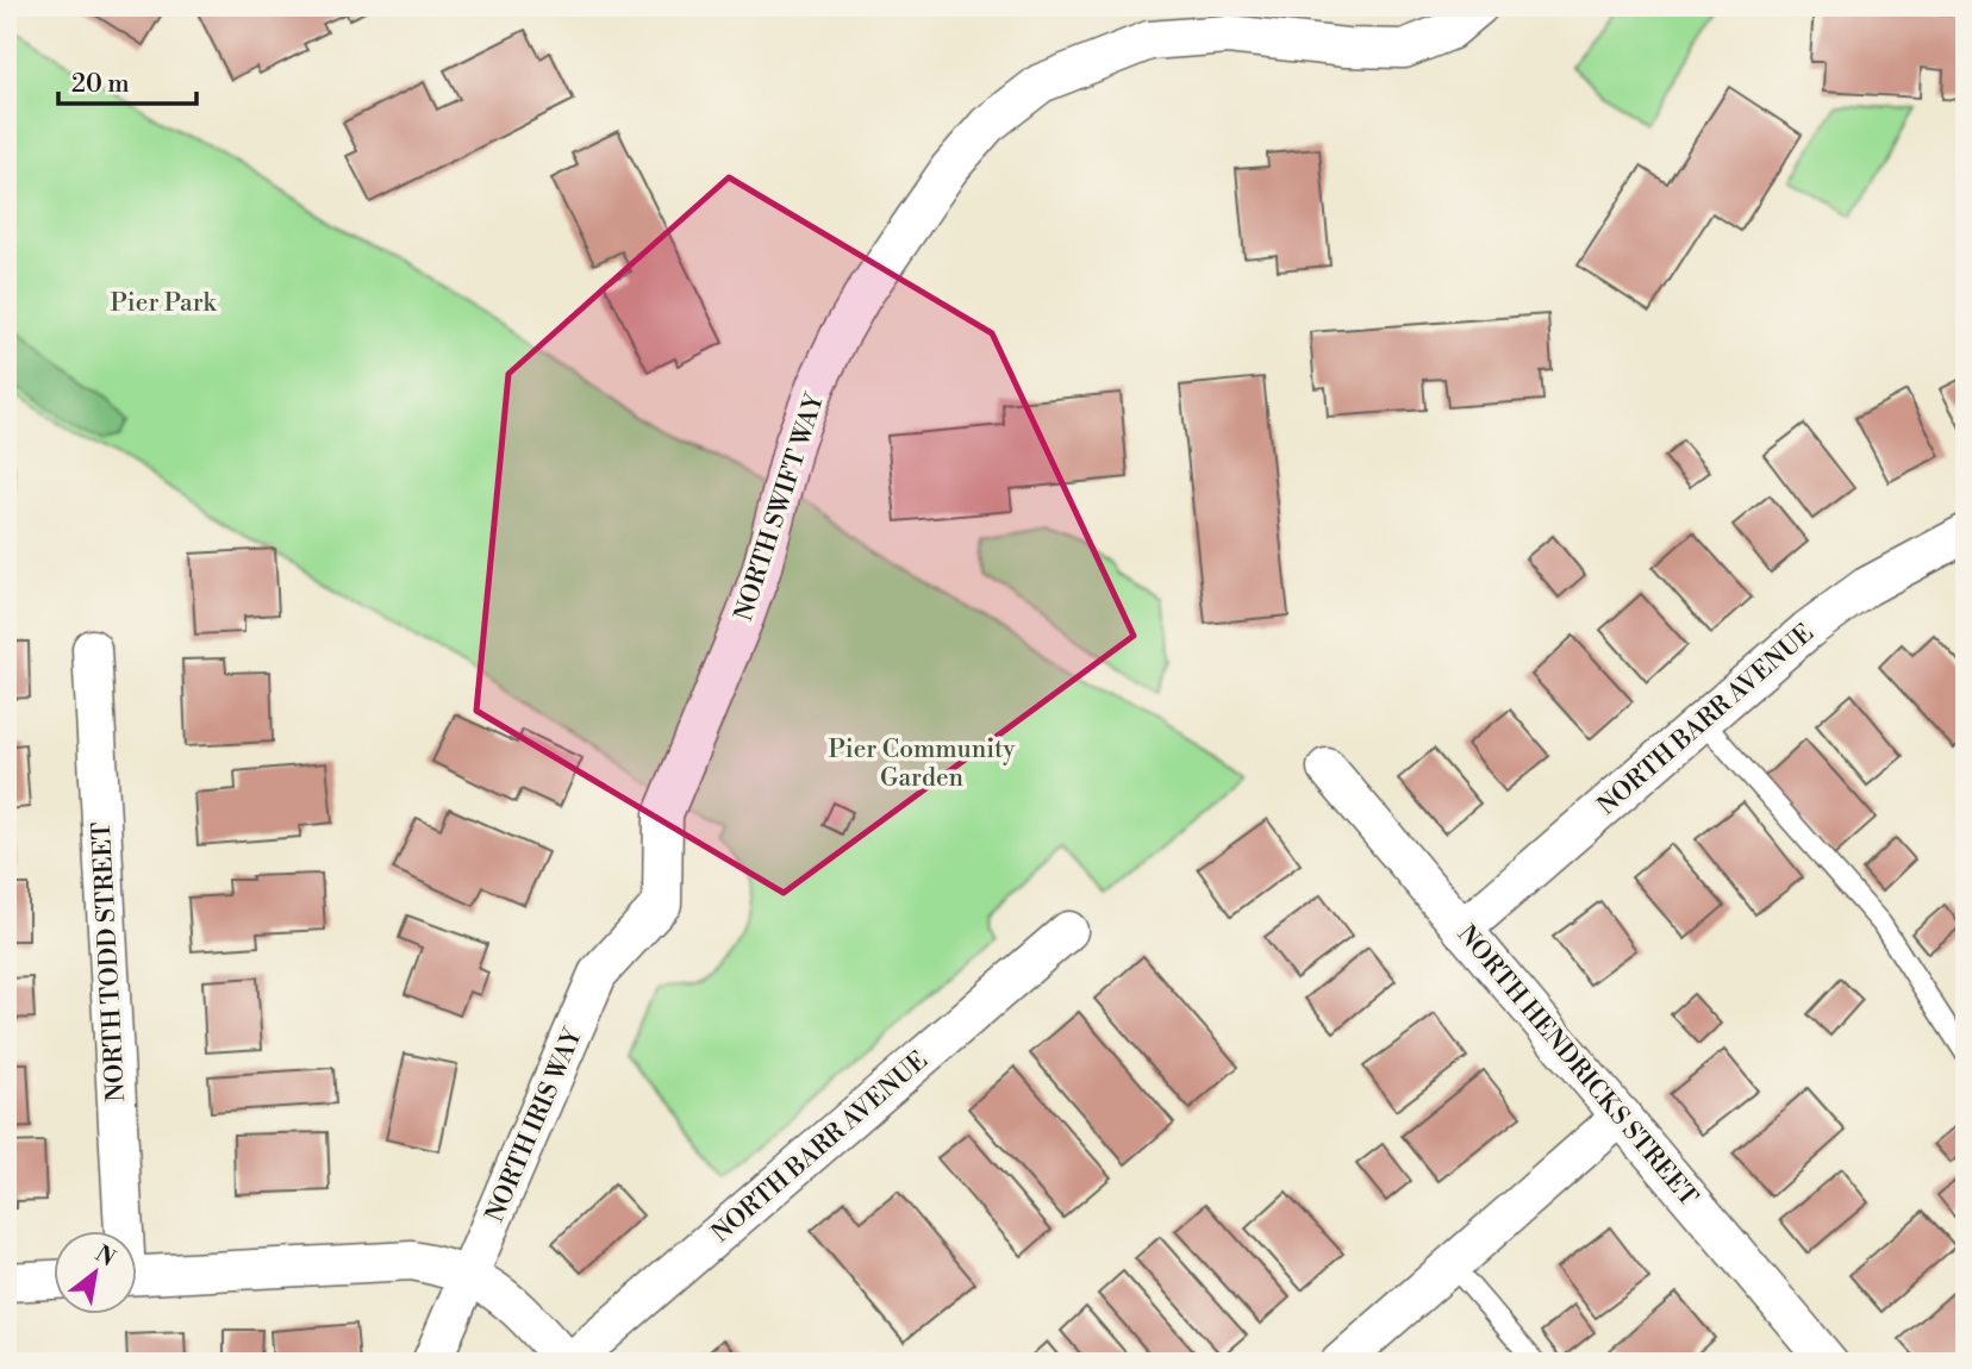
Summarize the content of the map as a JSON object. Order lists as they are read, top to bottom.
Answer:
{
  "streets": {
    "street": [
      "NORTH SWIFT WAY",
      "NORTH BARR AVENUE",
      "NORTH TODD STREET",
      "NORTH HENDRICKS STREET",
      "NORTH IRIS WAY"
    ]
  },
  "crossings": [
    ["NORTH SWIFT WAY", "NORTH IRIS WAY"],
    ["NORTH BARR AVENUE", "NORTH HENDRICKS STREET"]
  ],
  "parks": ["Pier Park", "Pier Community Garden"],
  "scale_bar": "20 m",
  "north": "top right"
}
